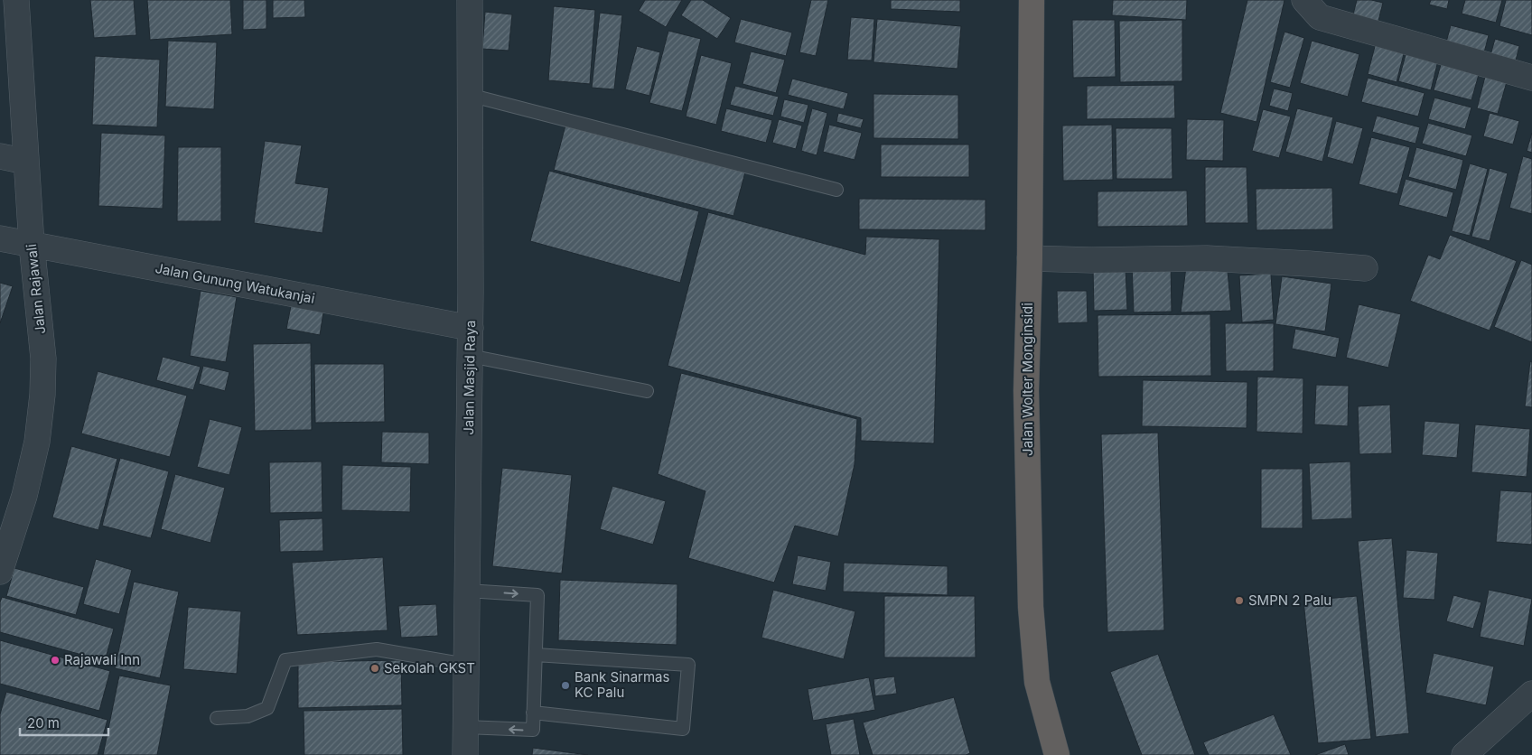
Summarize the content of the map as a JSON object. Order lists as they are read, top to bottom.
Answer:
{
  "streets": {
    "highway": ["Jalan Wolter Monginsidi"],
    "street": ["Jalan Gunung Watukanjai", "Jalan Rajawali", "Jalan Masjid Raya"]
  },
  "crossings": [
    ["Jalan Gunung Watukanjai", "Jalan Rajawali"],
    ["Jalan Gunung Watukanjai", "Jalan Masjid Raya"]
  ],
  "places": [
    "SMPN 2 Palu",
    "Rajawali Inn",
    "Sekolah GKST",
    "Bank Sinarmas KC Palu"
  ],
  "scale_bar": "20 m"
}
